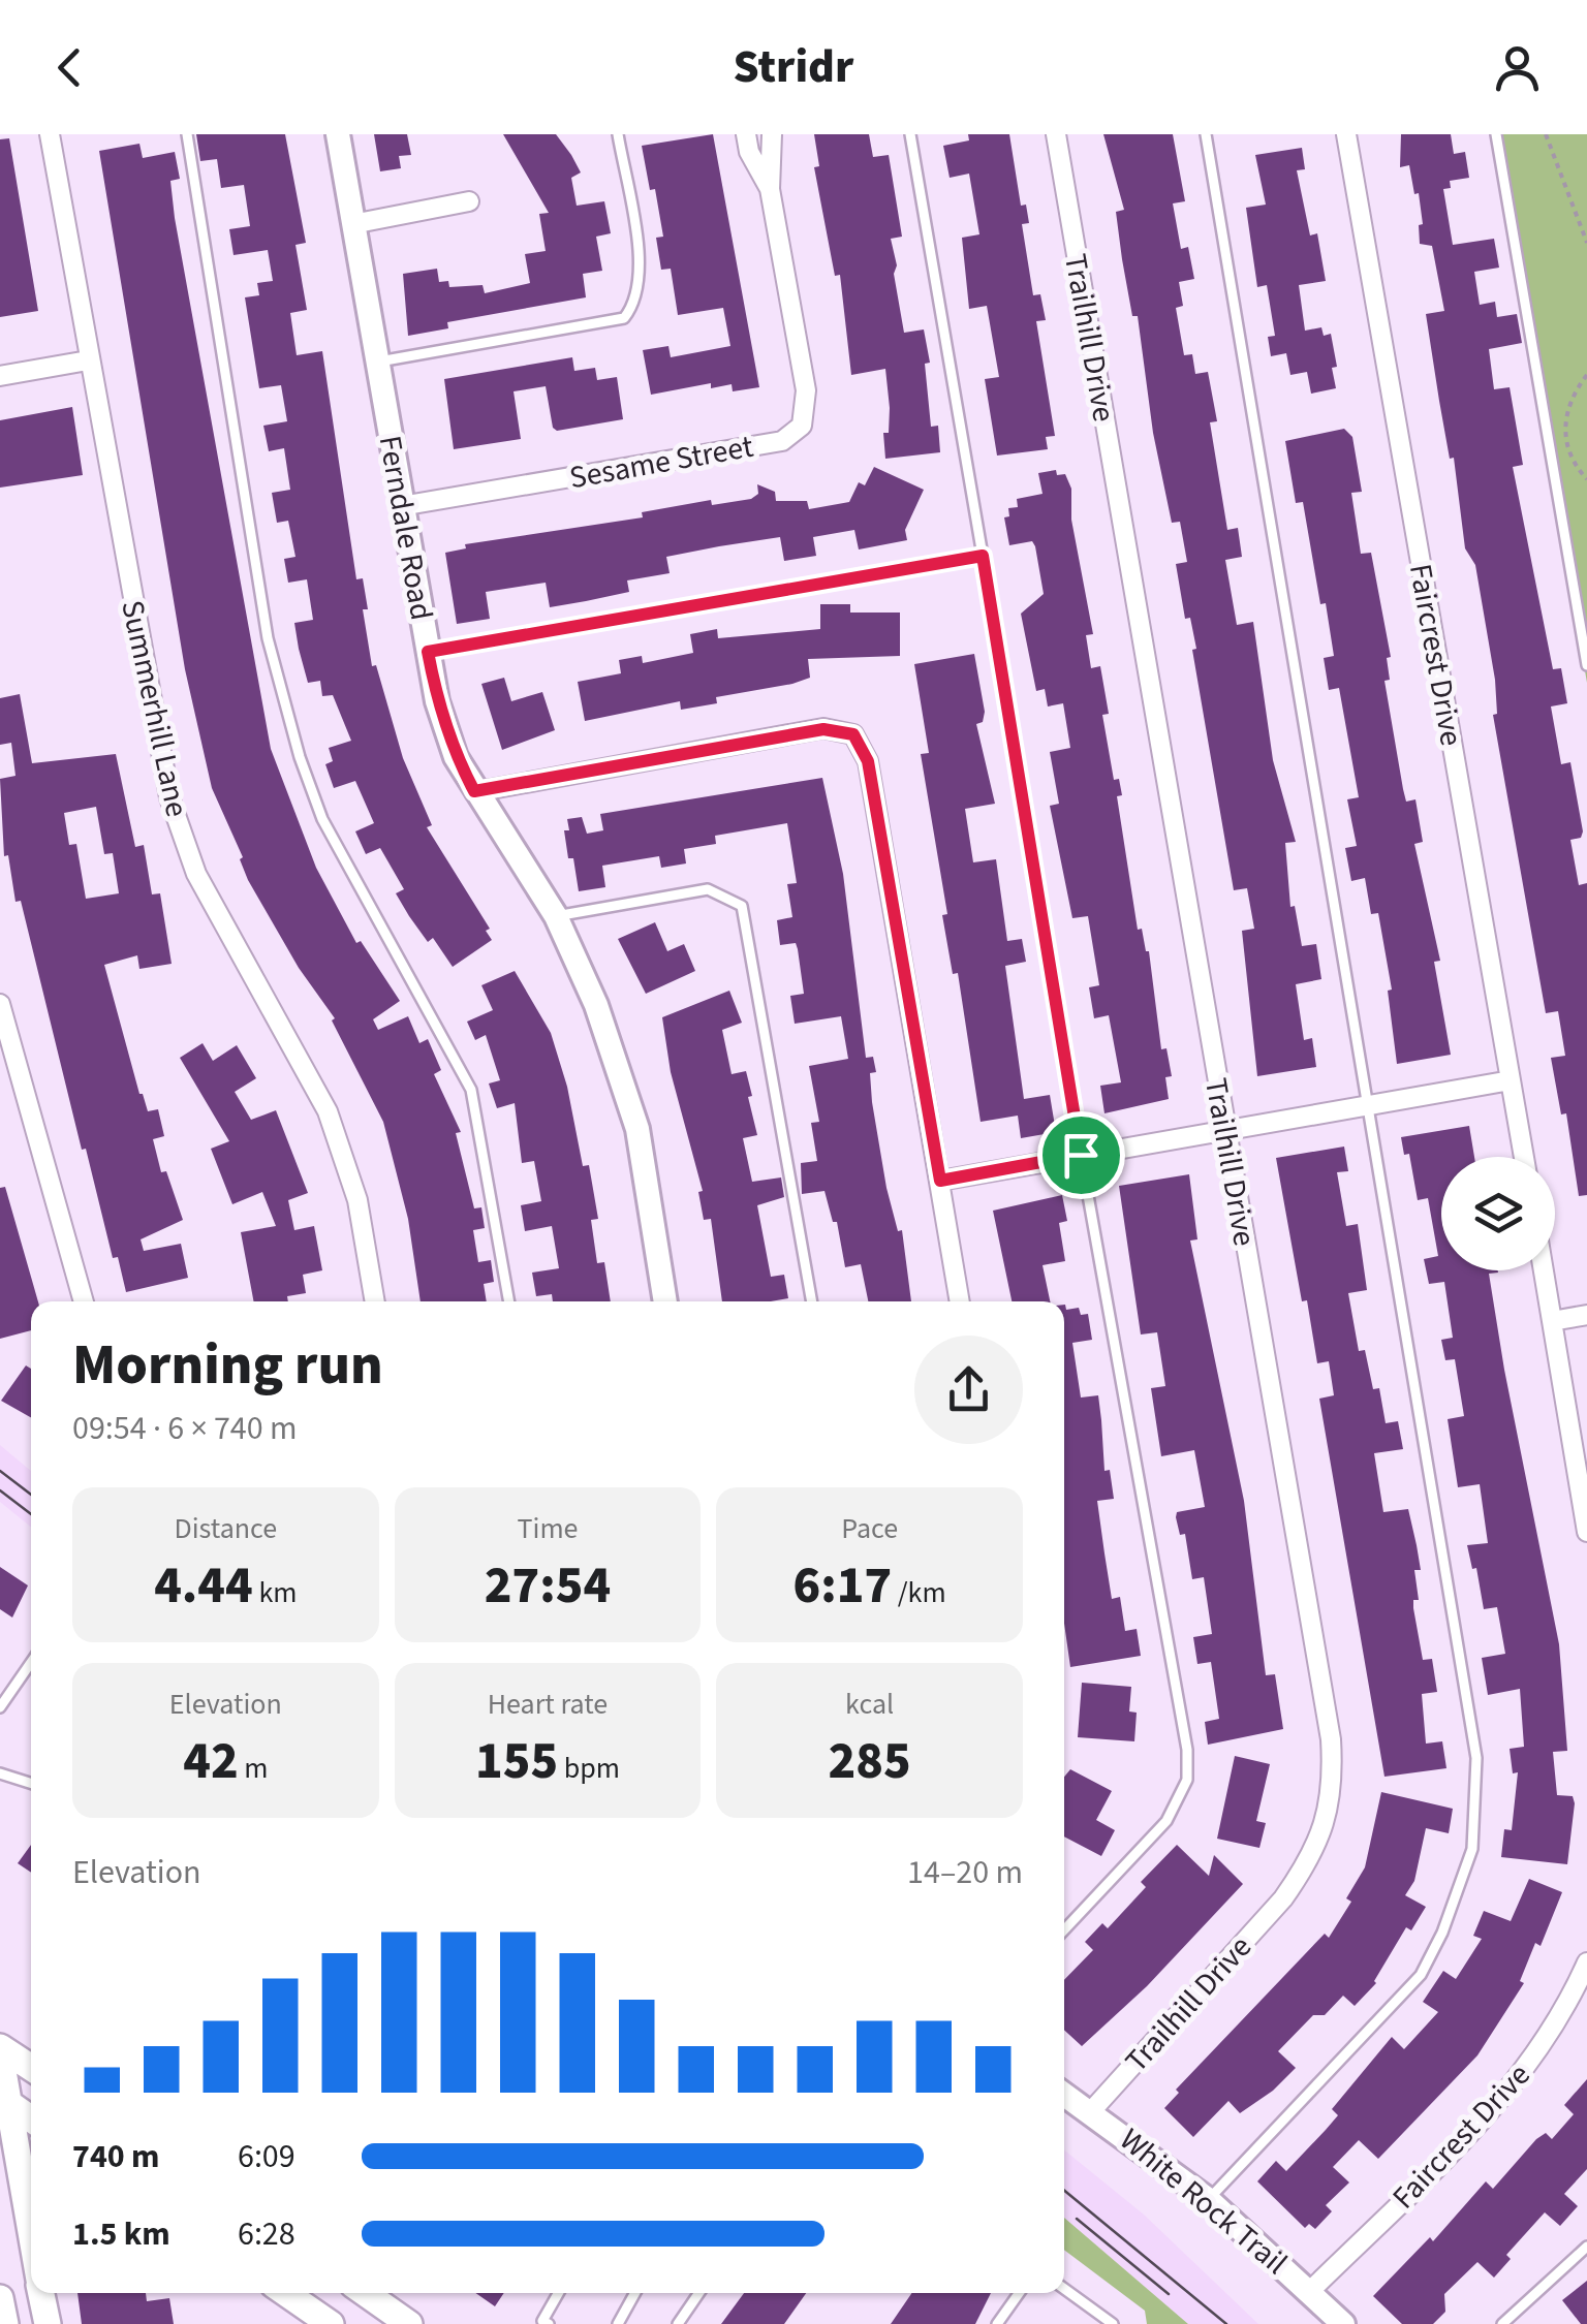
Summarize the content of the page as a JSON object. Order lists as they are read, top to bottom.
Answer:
{
  "streets": {
    "street": [
      "Trailhill Drive",
      "Sesame Street",
      "Ferndale Road",
      "Faircrest Drive",
      "Summerhill Lane",
      "White Rock Trail"
    ]
  },
  "crossings": [
    ["Trailhill Drive", "White Rock Trail"],
    ["Sesame Street", "Ferndale Road"],
    ["Faircrest Drive", "White Rock Trail"]
  ],
  "page": {
    "header": "Stridr",
    "heading": ["Morning run", "09:54 · 6 × 740 m"],
    "stats": [
      ["Distance", "4.44 km"],
      ["Time", "27:54"],
      ["Pace", "6:17 /km"],
      ["Elevation", "42 m"],
      ["Heart rate", "155 bpm"],
      ["kcal", "285"]
    ],
    "chart": ["Elevation", "14–20 m"],
    "list": [
      {
        "name": "740 m",
        "note": "6:09"
      },
      {
        "name": "1.5 km",
        "note": "6:28"
      }
    ]
  }
}
